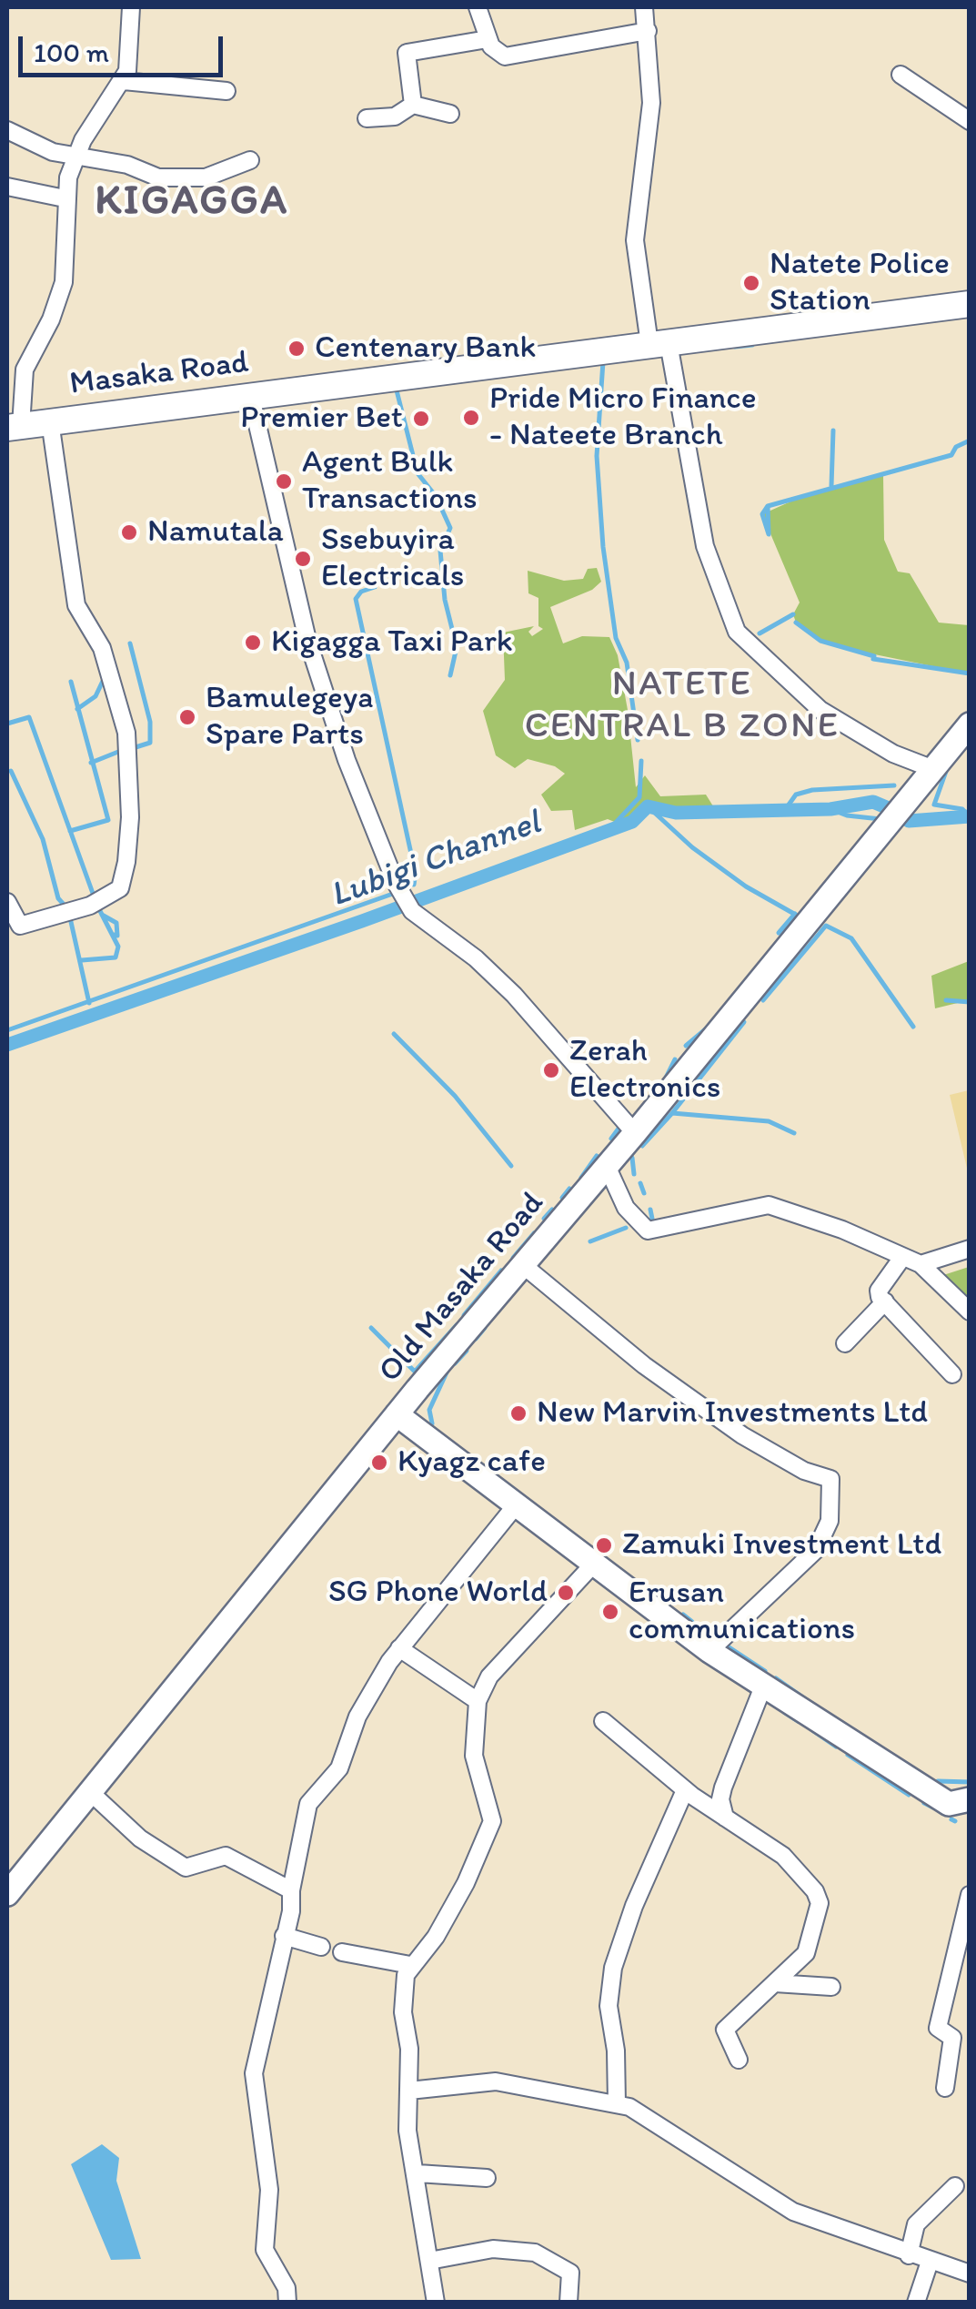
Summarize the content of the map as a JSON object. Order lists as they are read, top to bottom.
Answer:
{
  "streets": {
    "main road": ["Masaka Road", "Old Masaka Road"]
  },
  "districts": ["KIGAGGA", "NATETE CENTRAL B ZONE"],
  "water": ["Lubigi Channel"],
  "places": [
    "Natete Police Station",
    "Centenary Bank",
    "Pride Micro Finance - Nateete Branch",
    "Premier Bet",
    "Agent Bulk Transactions",
    "Namutala",
    "Ssebuyira Electricals",
    "Kigagga Taxi Park",
    "Bamulegeya Spare Parts",
    "Zerah Electronics",
    "New Marvin Investments Ltd",
    "Kyagz cafe",
    "Zamuki Investment Ltd",
    "SG Phone World",
    "Erusan communications"
  ],
  "scale_bar": "100 m"
}
